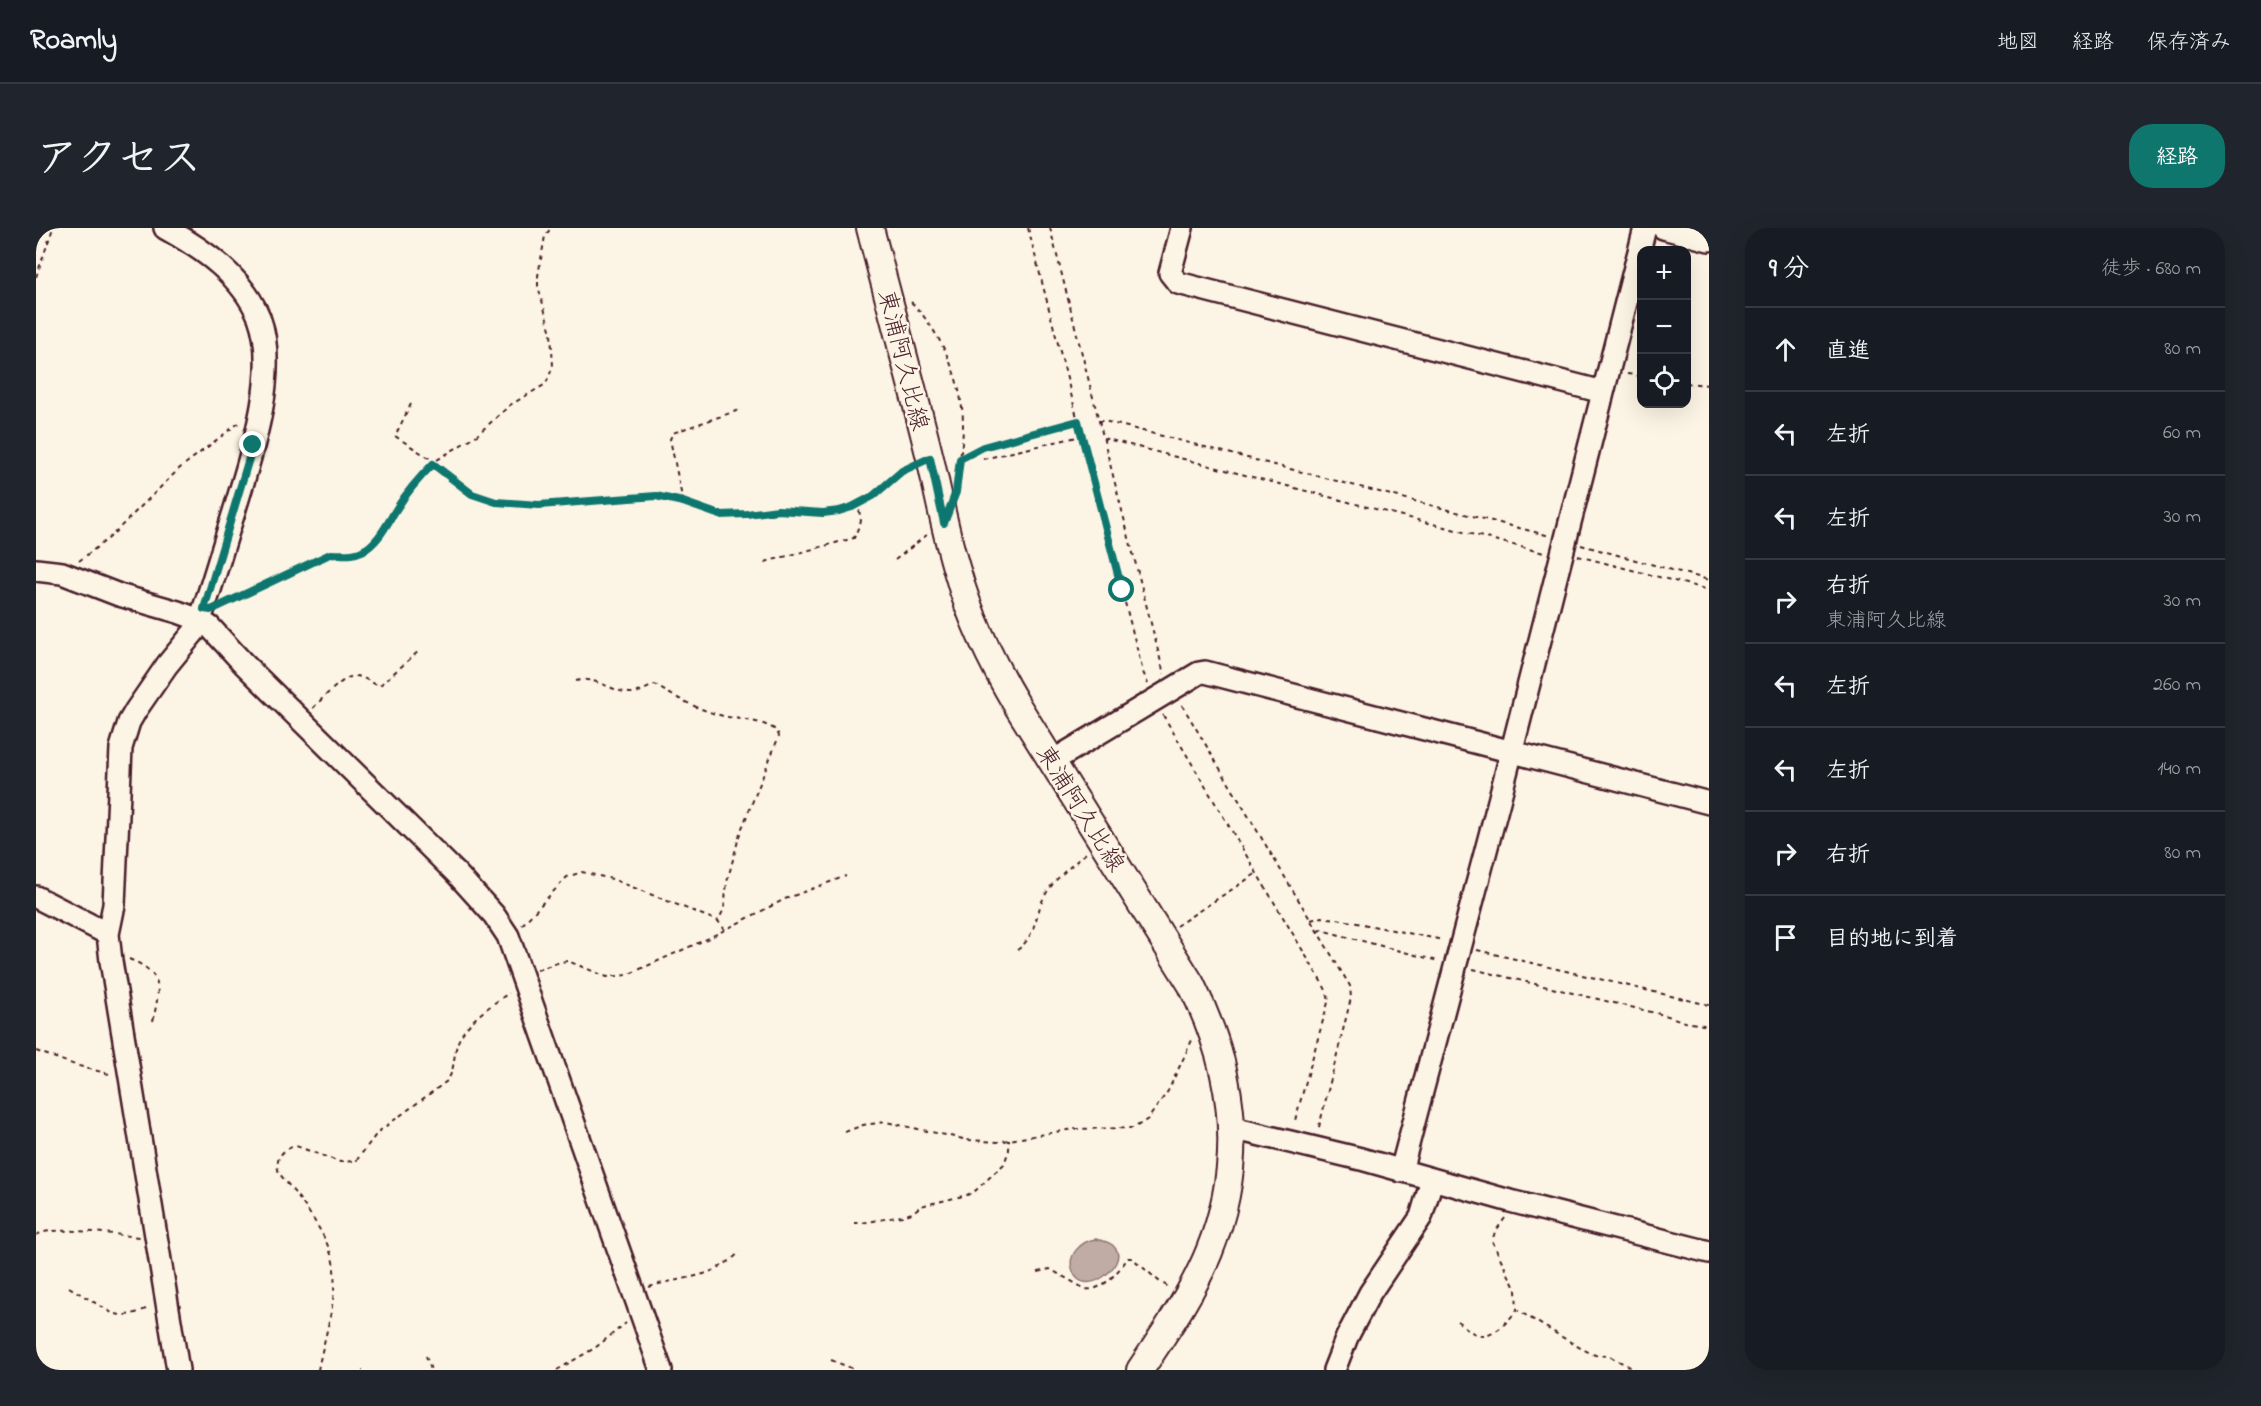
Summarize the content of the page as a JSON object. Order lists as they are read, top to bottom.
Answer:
{
  "streets": {
    "main road": ["東浦阿久比線"]
  },
  "page": {
    "header": "Roamly",
    "nav": ["地図", "経路", "保存済み"],
    "title": "アクセス",
    "buttons": "経路",
    "heading": ["9 分", "徒歩 · 680 m"],
    "map_buttons": ["+", "−"],
    "list": [
      ["直進", "80 m"],
      ["左折", "60 m"],
      ["左折", "30 m"],
      ["右折", "東浦阿久比線", "30 m"],
      ["左折", "260 m"],
      ["左折", "140 m"],
      ["右折", "80 m"],
      "目的地に到着"
    ]
  }
}
